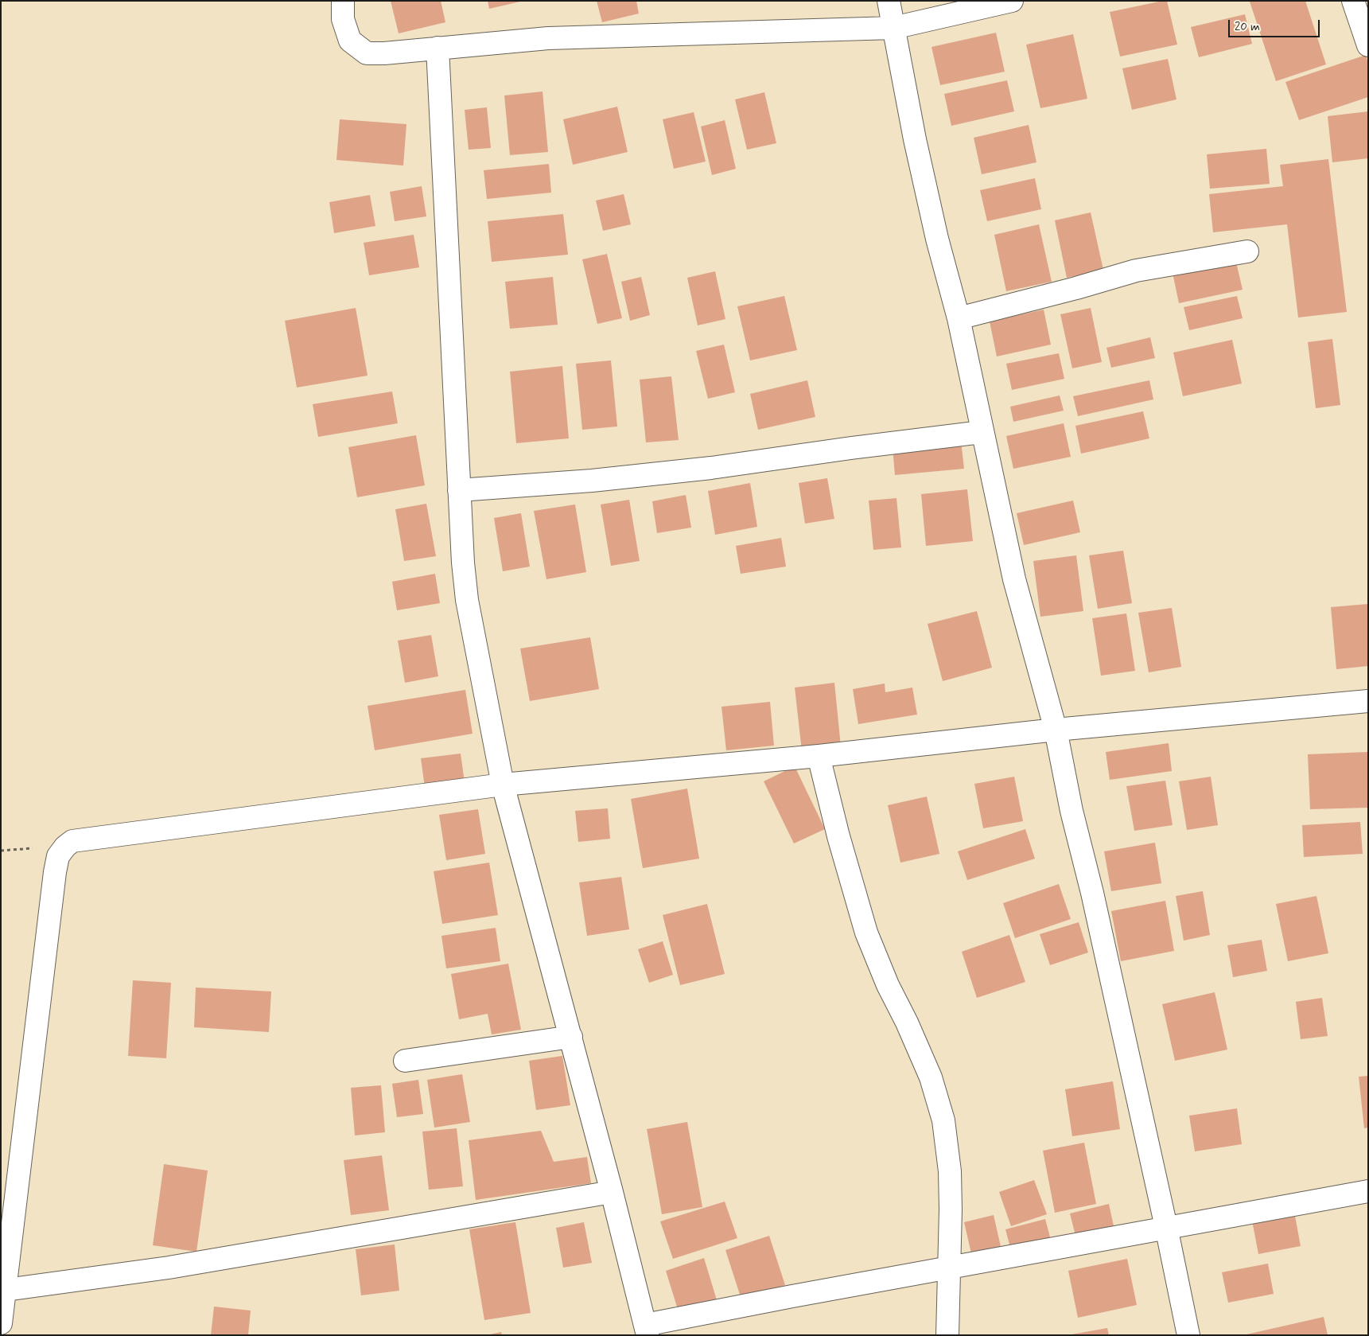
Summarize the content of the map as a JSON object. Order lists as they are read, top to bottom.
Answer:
{
  "scale_bar": "20 m"
}
